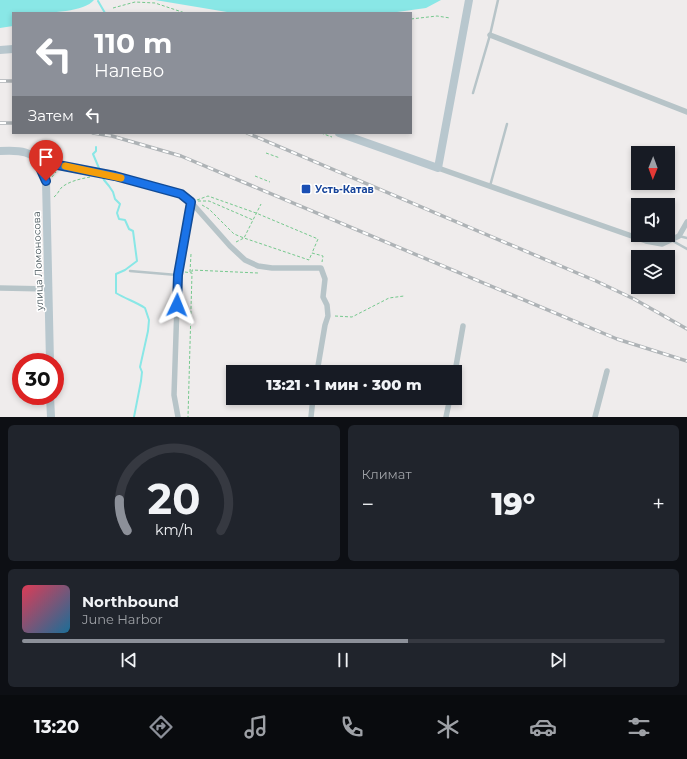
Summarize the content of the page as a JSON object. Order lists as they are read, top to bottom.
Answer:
{
  "streets": {
    "main road": ["улица Ломоносова"]
  },
  "places": {
    "transit": ["Усть-Катав"]
  },
  "north": "bottom",
  "page": {
    "turn": ["110 m", "Налево"],
    "then": "Затем",
    "limit": "30",
    "trip": "13:21 · 1 мин · 300 m",
    "tile": "Климат",
    "heat": ["−", "19°", "+"],
    "song": ["Northbound", "June Harbor"],
    "tabs": "13:20",
    "gauge": ["20", "km/h"]
  }
}
